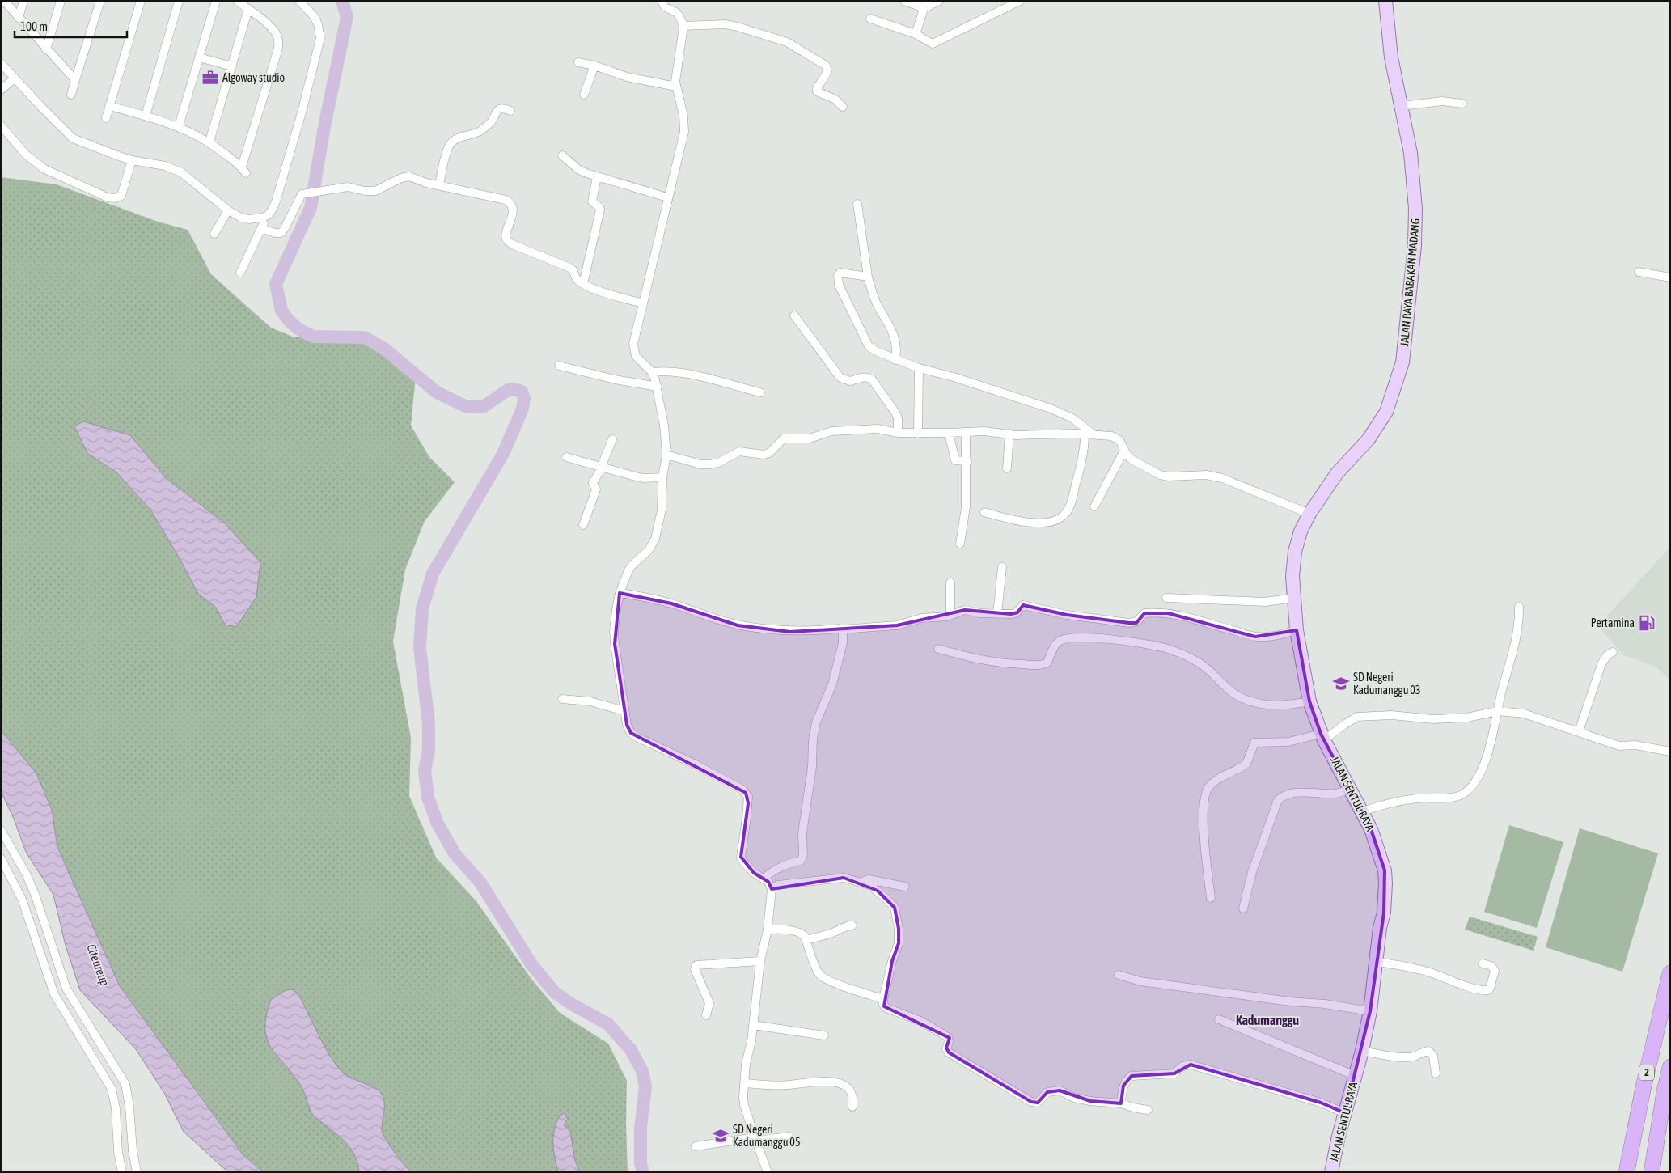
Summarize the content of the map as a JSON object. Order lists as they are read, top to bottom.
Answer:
{
  "streets": {
    "highway": ["2"],
    "main road": ["JALAN RAYA BABAKAN MADANG", "JALAN SENTUL RAYA"]
  },
  "crossings": [
    ["JALAN RAYA BABAKAN MADANG", "JALAN SENTUL RAYA"]
  ],
  "districts": ["Kadumanggu"],
  "water": ["Citeureup"],
  "places": {
    "office": ["Algoway studio"],
    "fuel station": ["Pertamina"],
    "school or university": ["SD Negeri Kadumanggu 03", "SD Negeri Kadumanggu 05"]
  },
  "scale_bar": "100 m"
}
